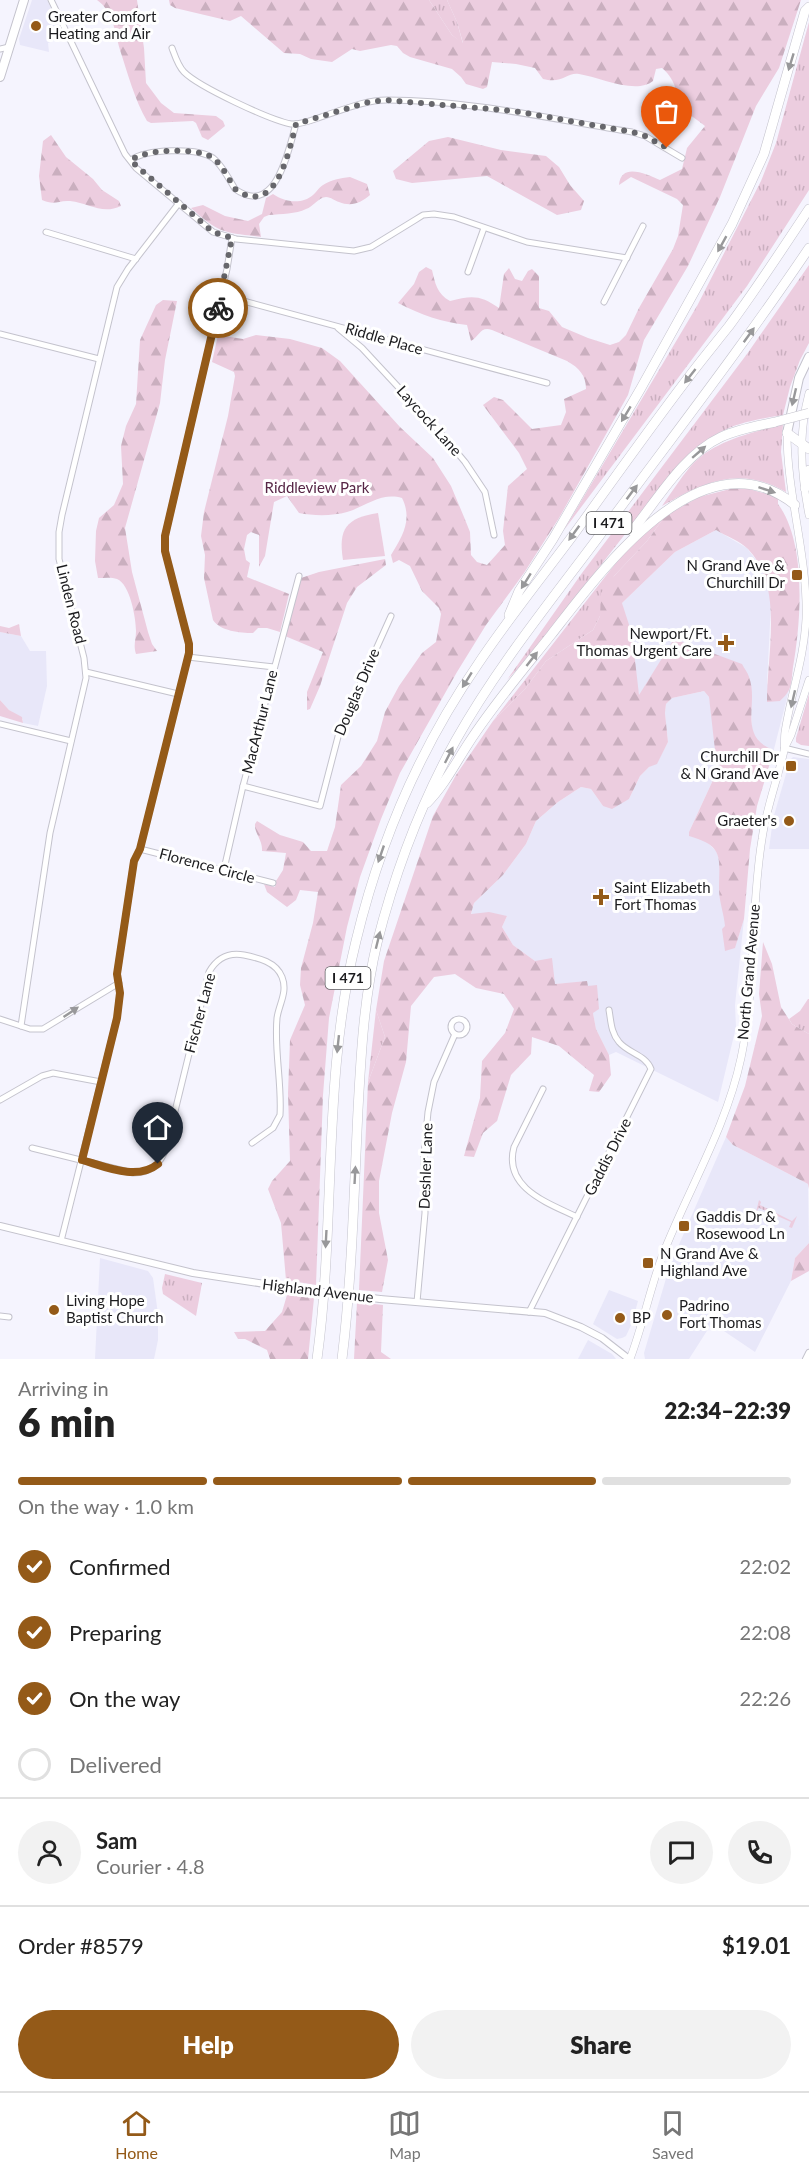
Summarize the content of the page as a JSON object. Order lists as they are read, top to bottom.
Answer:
{
  "streets": {
    "highway": ["I 471"],
    "main road": ["North Grand Avenue"],
    "street": [
      "Riddle Place",
      "Laycock Lane",
      "Linden Road",
      "Douglas Drive",
      "MacArthur Lane",
      "Florence Circle",
      "Fischer Lane",
      "Gaddis Drive",
      "Deshler Lane",
      "Highland Avenue"
    ]
  },
  "crossings": [
    ["Riddle Place", "Laycock Lane"],
    ["Douglas Drive", "MacArthur Lane"],
    ["MacArthur Lane", "Florence Circle"],
    ["North Grand Avenue", "Highland Avenue"],
    ["Gaddis Drive", "Highland Avenue"],
    ["Deshler Lane", "Highland Avenue"]
  ],
  "parks": ["Riddleview Park"],
  "places": {
    "other": [
      "Greater Comfort Heating and Air",
      "Graeter's",
      "Living Hope Baptist Church",
      "Padrino Fort Thomas",
      "BP"
    ],
    "transit": [
      "N Grand Ave & Churchill Dr",
      "Churchill Dr & N Grand Ave",
      "Gaddis Dr & Rosewood Ln",
      "N Grand Ave & Highland Ave"
    ],
    "health": ["Newport/Ft. Thomas Urgent Care", "Saint Elizabeth Fort Thomas"]
  },
  "page": {
    "heading": ["6 min", "Arriving in", "22:34–22:39"],
    "panel": [
      "Sam",
      "Courier · 4.8",
      "Order #8579",
      "$19.01"
    ],
    "bar": "On the way · 1.0 km",
    "list": [
      ["Confirmed", "22:02"],
      ["Preparing", "22:08"],
      ["On the way", "22:26"],
      "Delivered"
    ],
    "buttons": ["Help", "Share"],
    "tabs": ["Home", "Map", "Saved"]
  }
}
